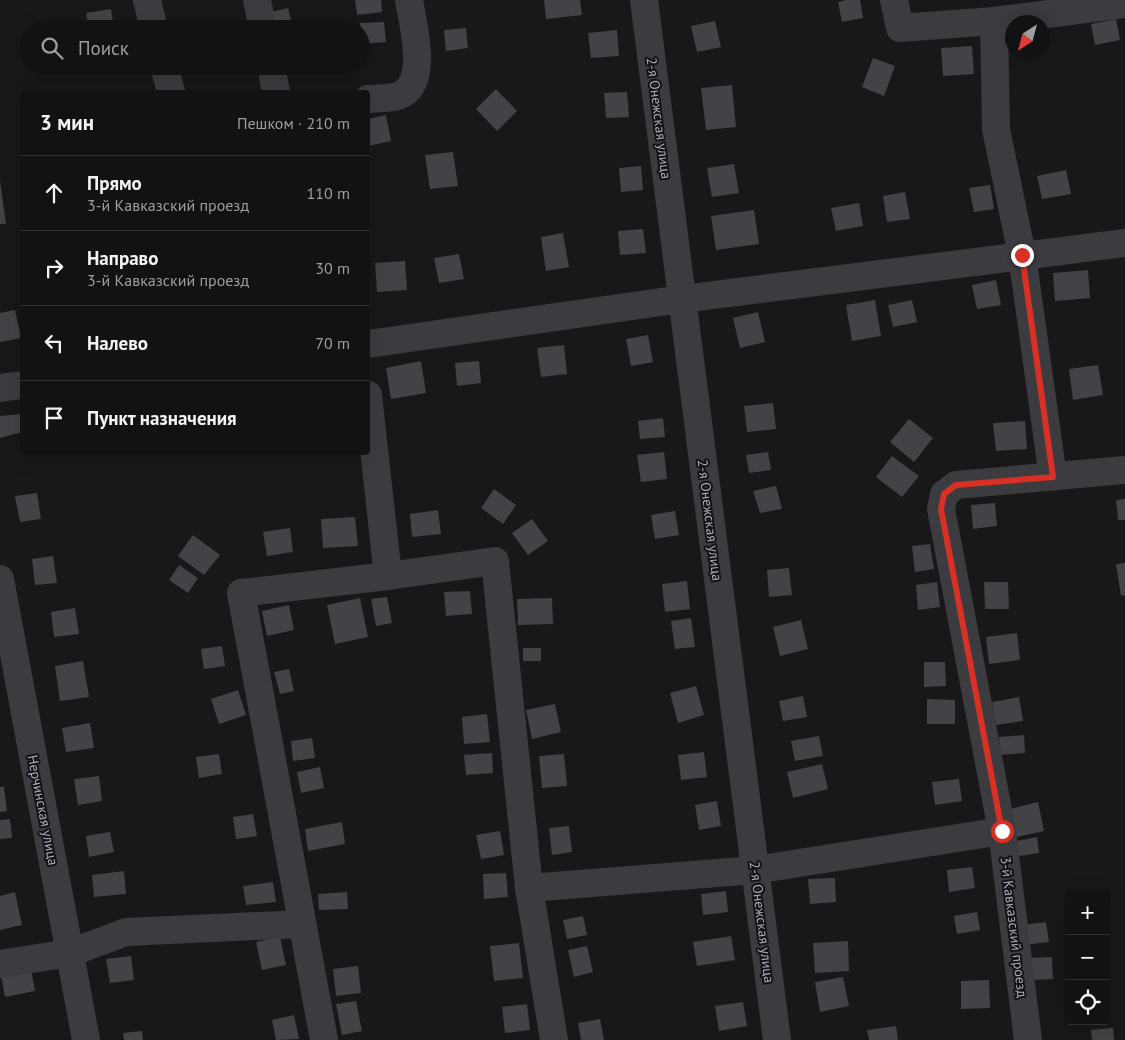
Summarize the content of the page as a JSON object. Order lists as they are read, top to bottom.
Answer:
{
  "streets": {
    "street": ["2-я Онежская улица", "Нерчинская улица", "3-й Кавказский проезд"]
  },
  "north": "bottom left",
  "page": {
    "search": "Поиск",
    "heading": ["3 мин", "Пешком · 210 m"],
    "list": [
      ["Прямо", "3-й Кавказский проезд", "110 m"],
      ["Направо", "3-й Кавказский проезд", "30 m"],
      ["Налево", "70 m"],
      "Пункт назначения"
    ],
    "map_buttons": ["+", "−"]
  }
}
